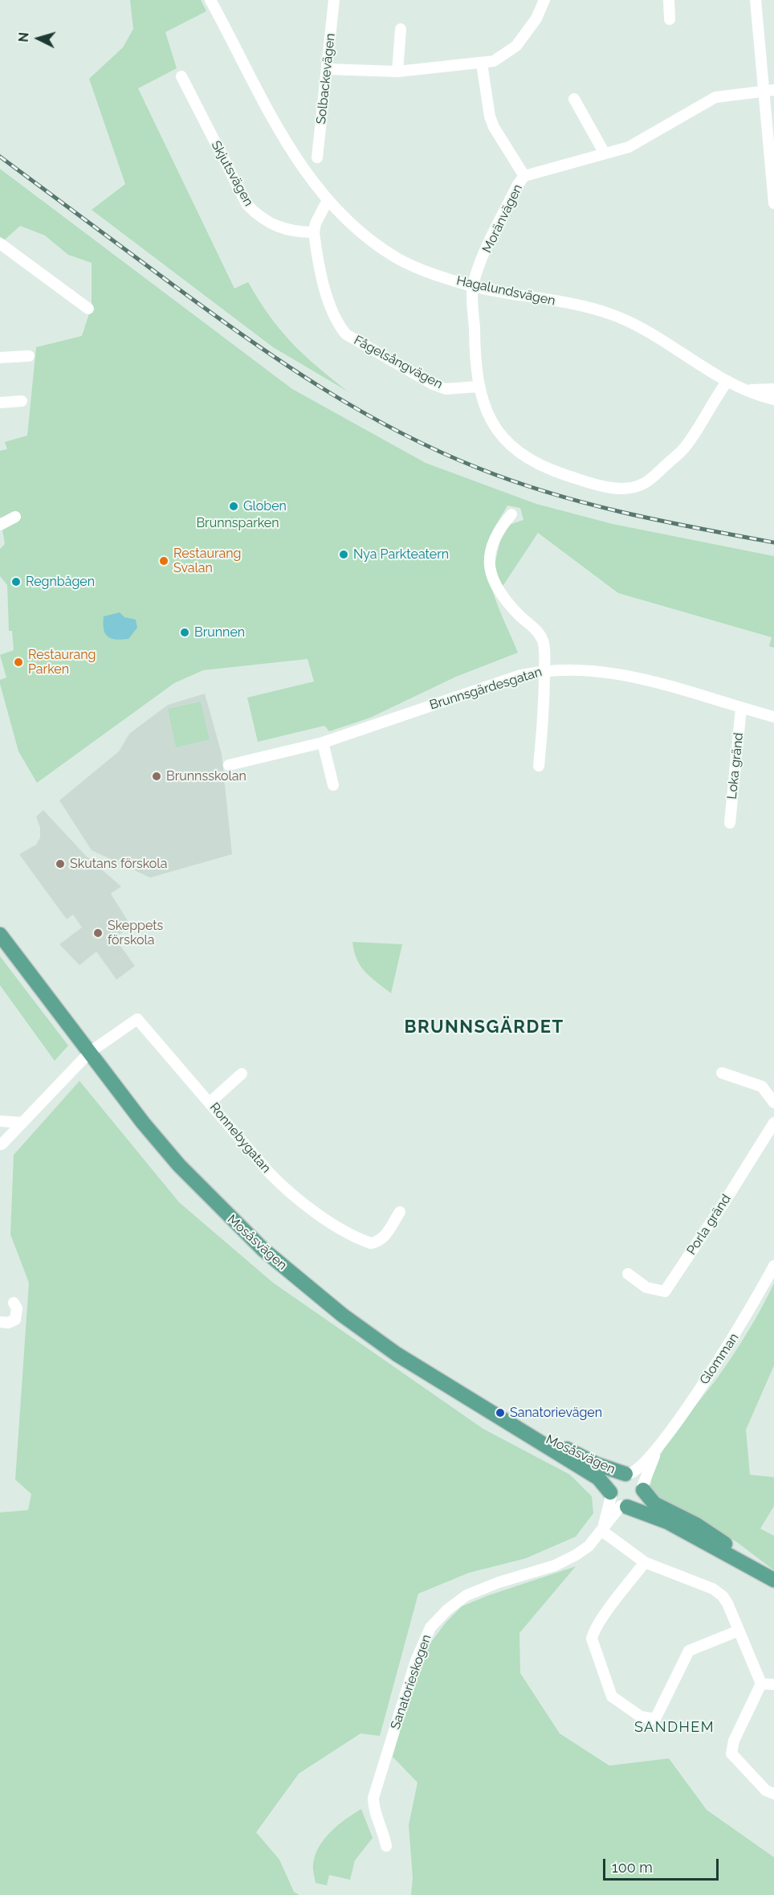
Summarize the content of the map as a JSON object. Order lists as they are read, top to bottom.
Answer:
{
  "streets": {
    "main road": ["Mosåsvägen"],
    "street": [
      "Solbackevägen",
      "Skjutsvägen",
      "Moränvägen",
      "Hagalundsvägen",
      "Fågelsångvägen",
      "Brunnsgärdesgatan",
      "Loka gränd",
      "Ronnebygatan",
      "Porla gränd",
      "Glomman",
      "Sanatorieskogen"
    ]
  },
  "crossings": [
    ["Skjutsvägen", "Fågelsångvägen"],
    ["Moränvägen", "Hagalundsvägen"],
    ["Brunnsgärdesgatan", "Loka gränd"],
    ["Ronnebygatan", "Mosåsvägen"],
    ["Mosåsvägen", "Glomman"]
  ],
  "districts": ["BRUNNSGÄRDET", "SANDHEM"],
  "parks": ["Brunnsparken"],
  "places": [
    "Globen",
    "Nya Parkteatern",
    "Restaurang Svalan",
    "Regnbågen",
    "Brunnen",
    "Restaurang Parken",
    "Brunnsskolan",
    "Skutans förskola",
    "Skeppets förskola",
    "Sanatorievägen"
  ],
  "scale_bar": "100 m",
  "north": "left"
}
